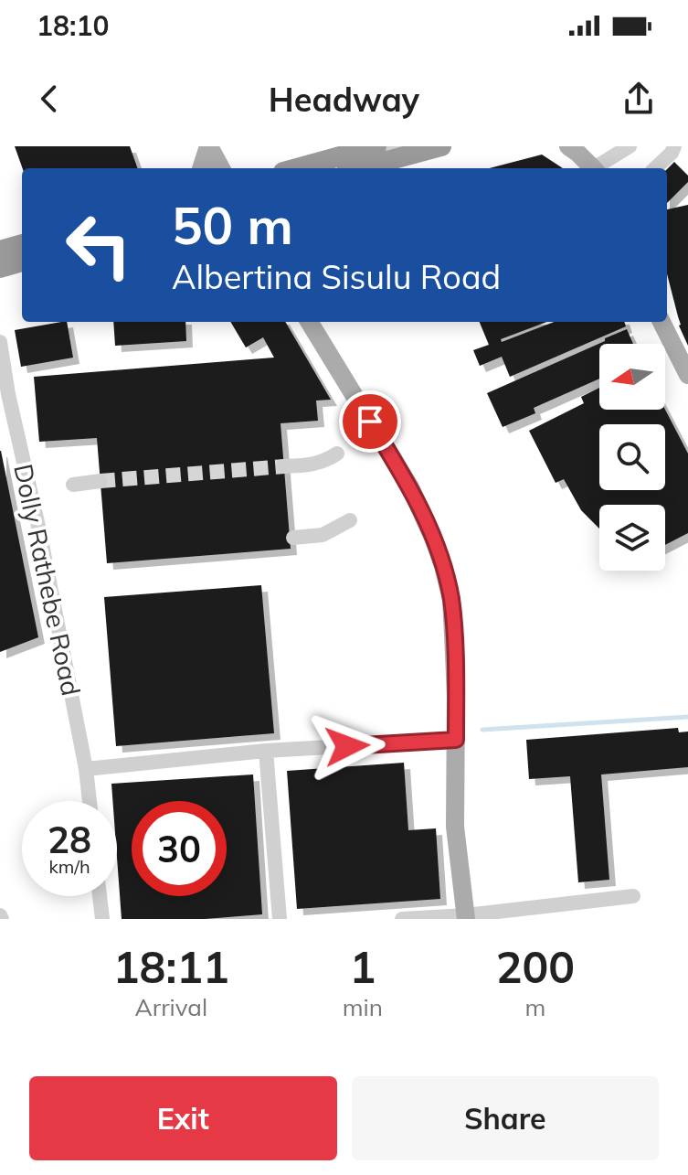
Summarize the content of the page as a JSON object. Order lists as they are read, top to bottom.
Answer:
{
  "streets": {
    "street": ["Dolly Rathebe Road"]
  },
  "north": "left",
  "page": {
    "status": "18:10",
    "header": "Headway",
    "turn": ["50 m", "Albertina Sisulu Road"],
    "speed": "28 km/h",
    "limit": "30",
    "eta": [
      "18:11",
      "Arrival",
      "1",
      "min",
      "200",
      "m"
    ],
    "buttons": ["Exit", "Share"]
  }
}
